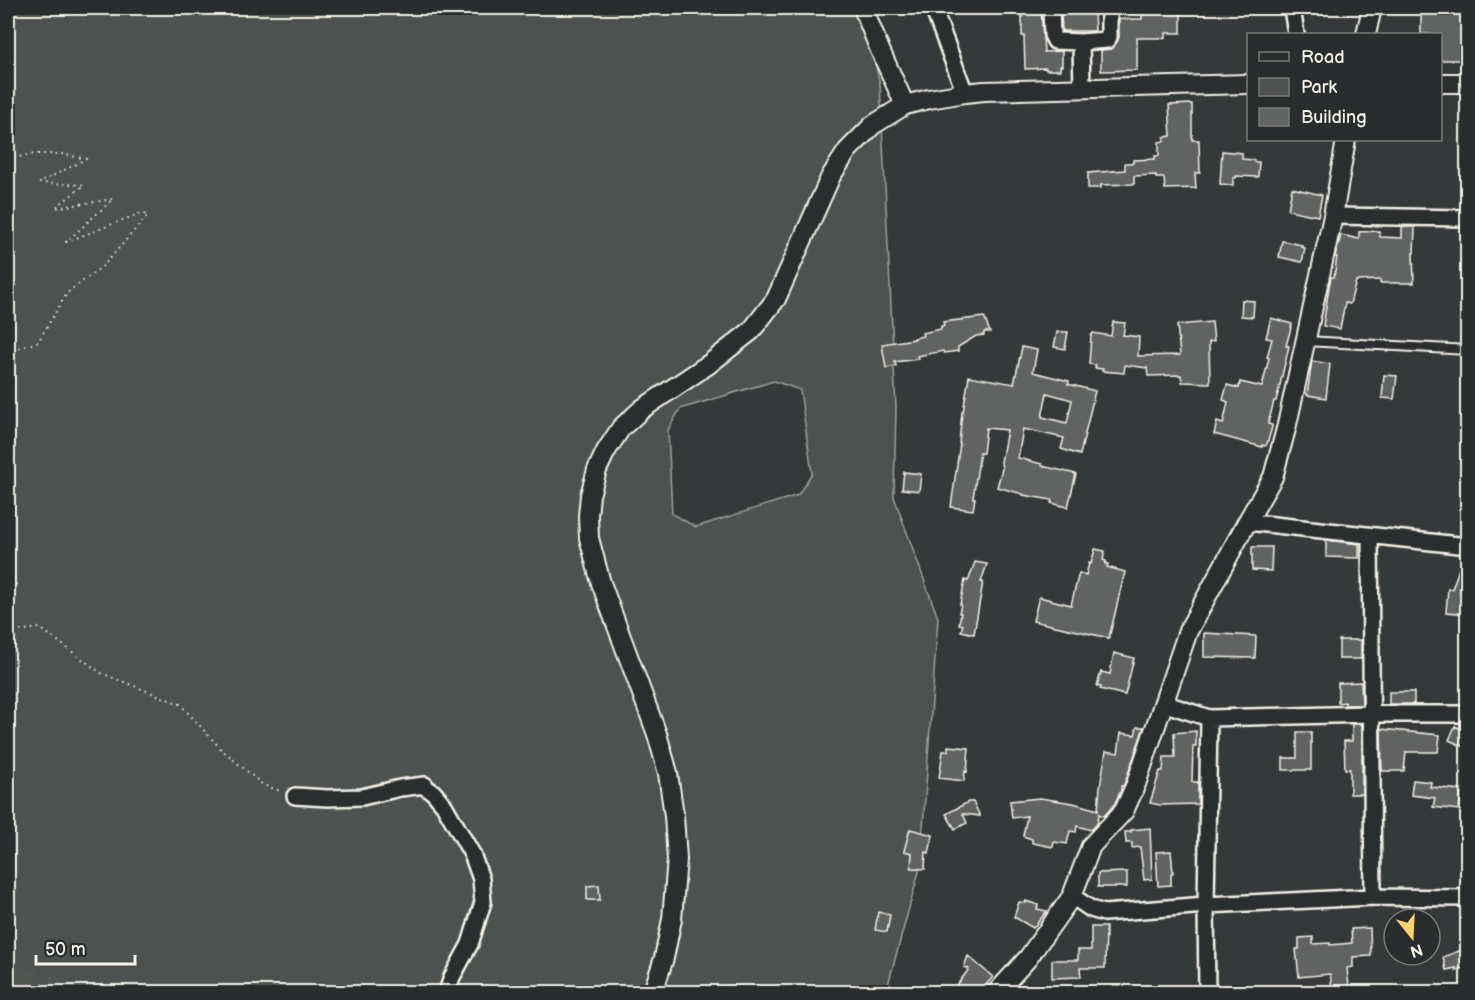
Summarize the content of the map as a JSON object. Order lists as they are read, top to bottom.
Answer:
{
  "legend": ["Road", "Park", "Building"],
  "scale_bar": "50 m",
  "north": "bottom"
}
